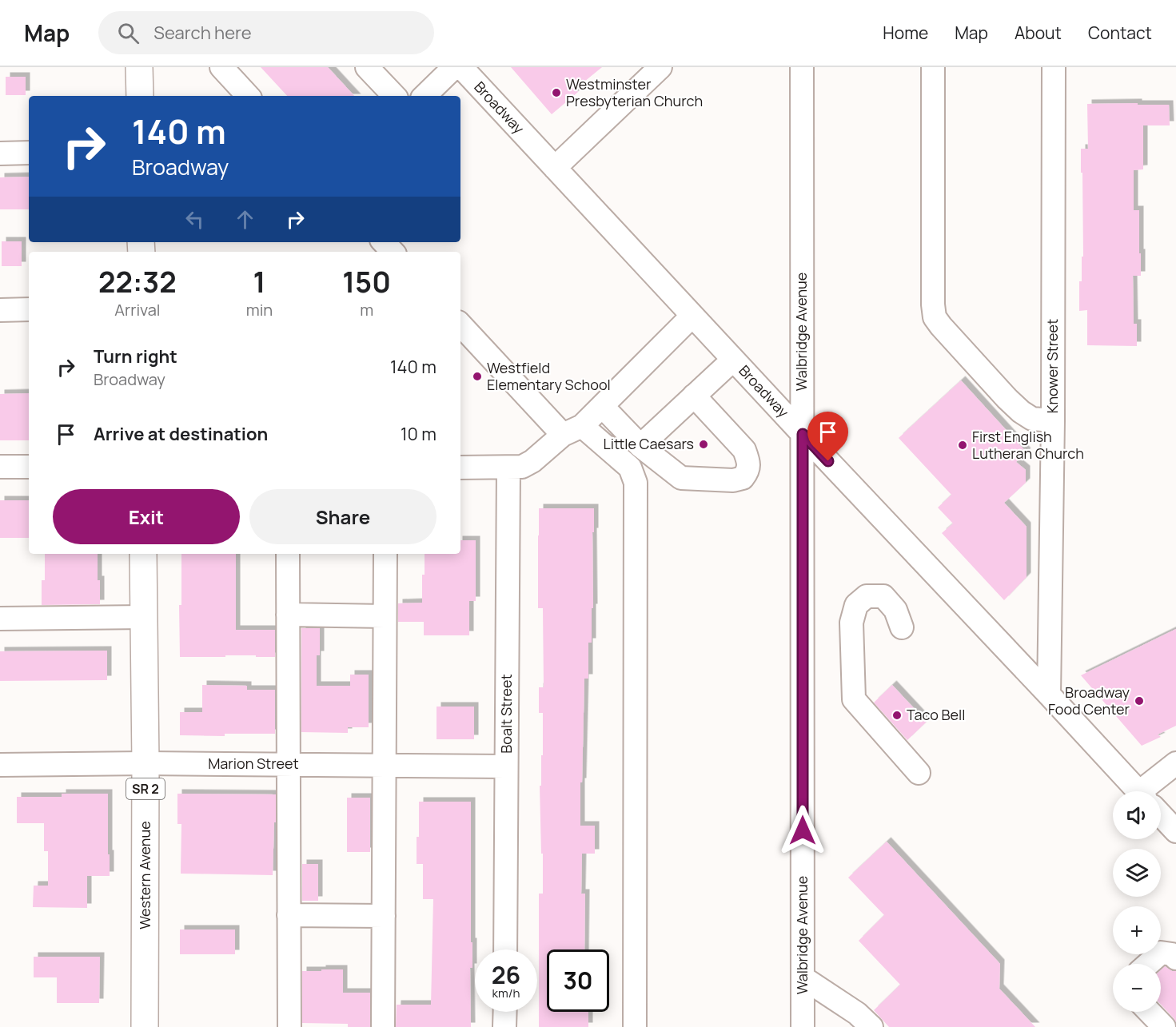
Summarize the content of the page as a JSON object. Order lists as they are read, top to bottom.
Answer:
{
  "streets": {
    "main road": ["SR 2", "Western Avenue"],
    "street": [
      "Broadway",
      "Walbridge Avenue",
      "Knower Street",
      "Boalt Street",
      "Marion Street"
    ]
  },
  "crossings": [
    ["Broadway", "Walbridge Avenue"],
    ["Broadway", "Knower Street"],
    ["Boalt Street", "Marion Street"],
    ["Marion Street", "Western Avenue"]
  ],
  "places": [
    "Westminster Presbyterian Church",
    "Westfield Elementary School",
    "Little Caesars",
    "First English Lutheran Church",
    "Broadway Food Center",
    "Taco Bell"
  ],
  "page": {
    "header": "Map",
    "search": "Search here",
    "nav": [
      "Home",
      "Map",
      "About",
      "Contact"
    ],
    "turn": ["140 m", "Broadway"],
    "eta": [
      "22:32",
      "Arrival",
      "1",
      "min",
      "150",
      "m"
    ],
    "list": [
      {
        "name": "Turn right",
        "note": "Broadway",
        "value": "140 m"
      },
      {
        "name": "Arrive at destination",
        "value": "10 m"
      }
    ],
    "buttons": ["Exit", "Share"],
    "map_buttons": ["+", "−"],
    "speed": "26 km/h",
    "limit": "30"
  }
}
